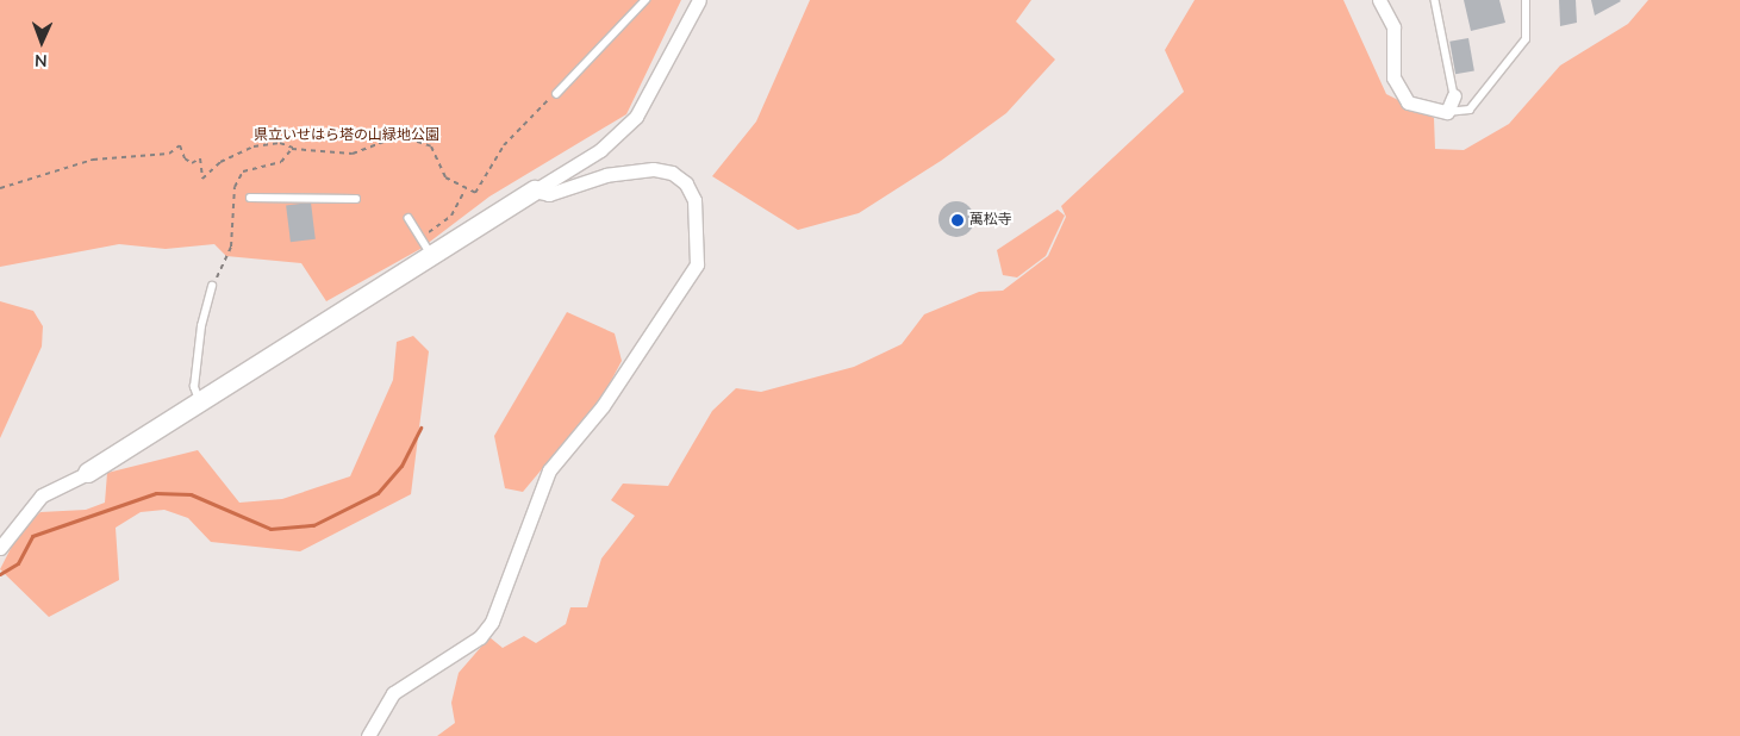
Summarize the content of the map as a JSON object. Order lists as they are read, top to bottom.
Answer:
{
  "parks": ["県立いせはら塔の山緑地公園"],
  "places": ["萬松寺"],
  "north": "bottom"
}
